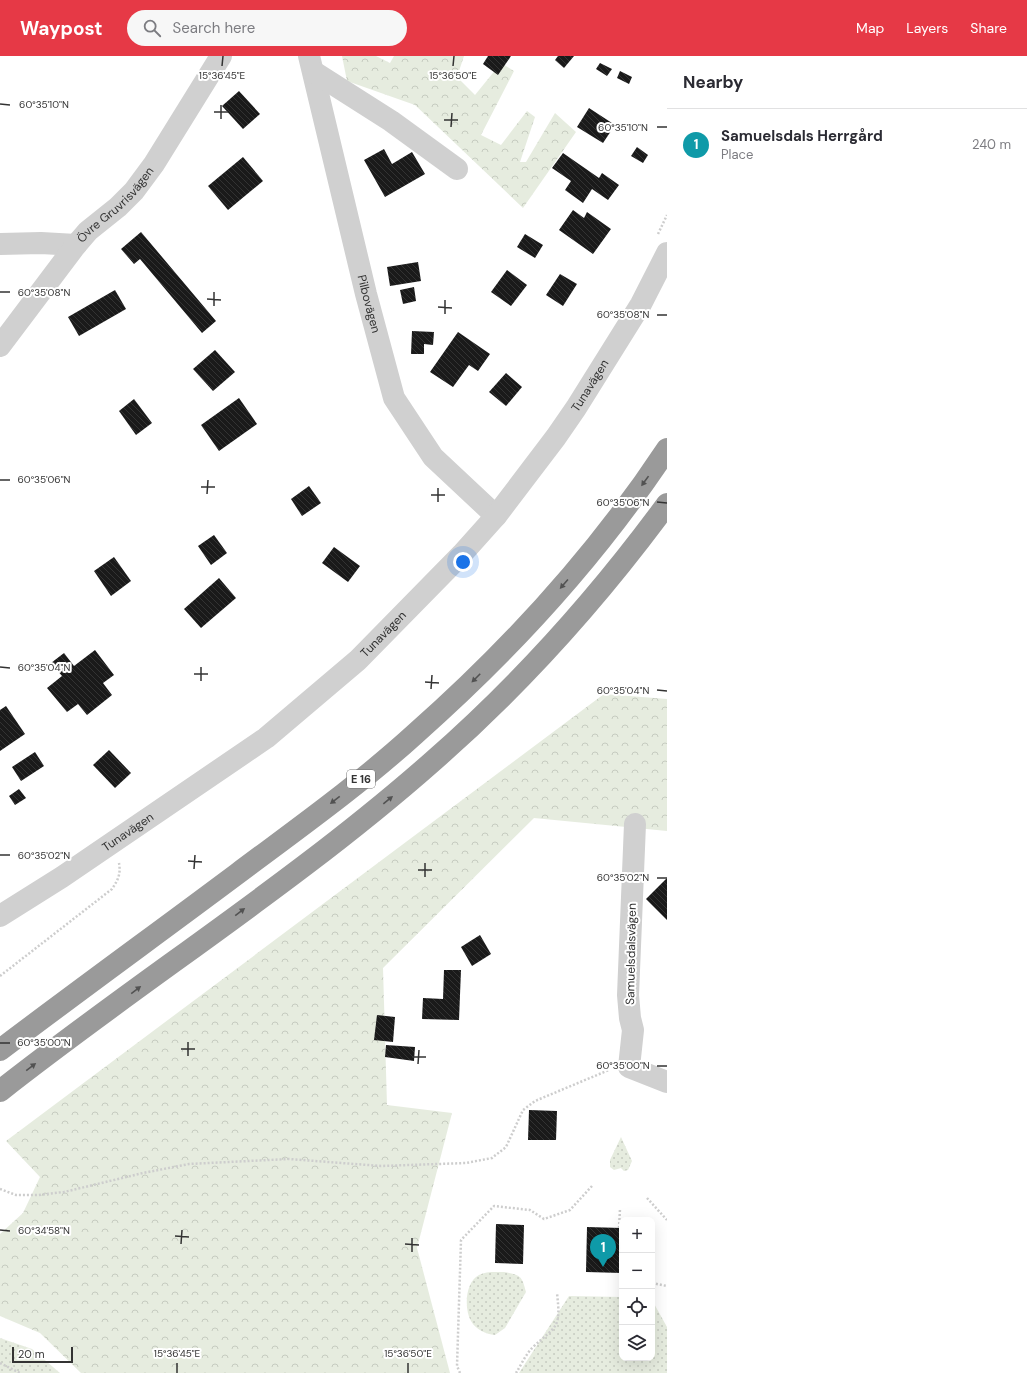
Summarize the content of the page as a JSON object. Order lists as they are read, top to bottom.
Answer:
{
  "streets": {
    "highway": ["E 16"],
    "street": [
      "Övre Gruvrisvägen",
      "Pilbovägen",
      "Tunavägen",
      "Samuelsdalsvägen"
    ]
  },
  "crossings": [
    ["Pilbovägen", "Tunavägen"]
  ],
  "scale_bar": "20 m",
  "page": {
    "header": "Waypost",
    "search": "Search here",
    "nav": ["Map", "Layers", "Share"],
    "heading": "Nearby",
    "list": [
      {
        "mark": "1",
        "name": "Samuelsdals Herrgård",
        "note": "Place",
        "value": "240 m"
      }
    ],
    "map_buttons": ["+", "−"],
    "pins": "1",
    "scale": "20 m"
  },
  "coordinates": [
    "15°36'45\"E",
    "15°36'50\"E",
    "60°35'10\"N",
    "60°35'08\"N",
    "60°35'06\"N",
    "60°35'04\"N",
    "60°35'02\"N",
    "60°35'00\"N",
    "60°34'58\"N"
  ]
}
